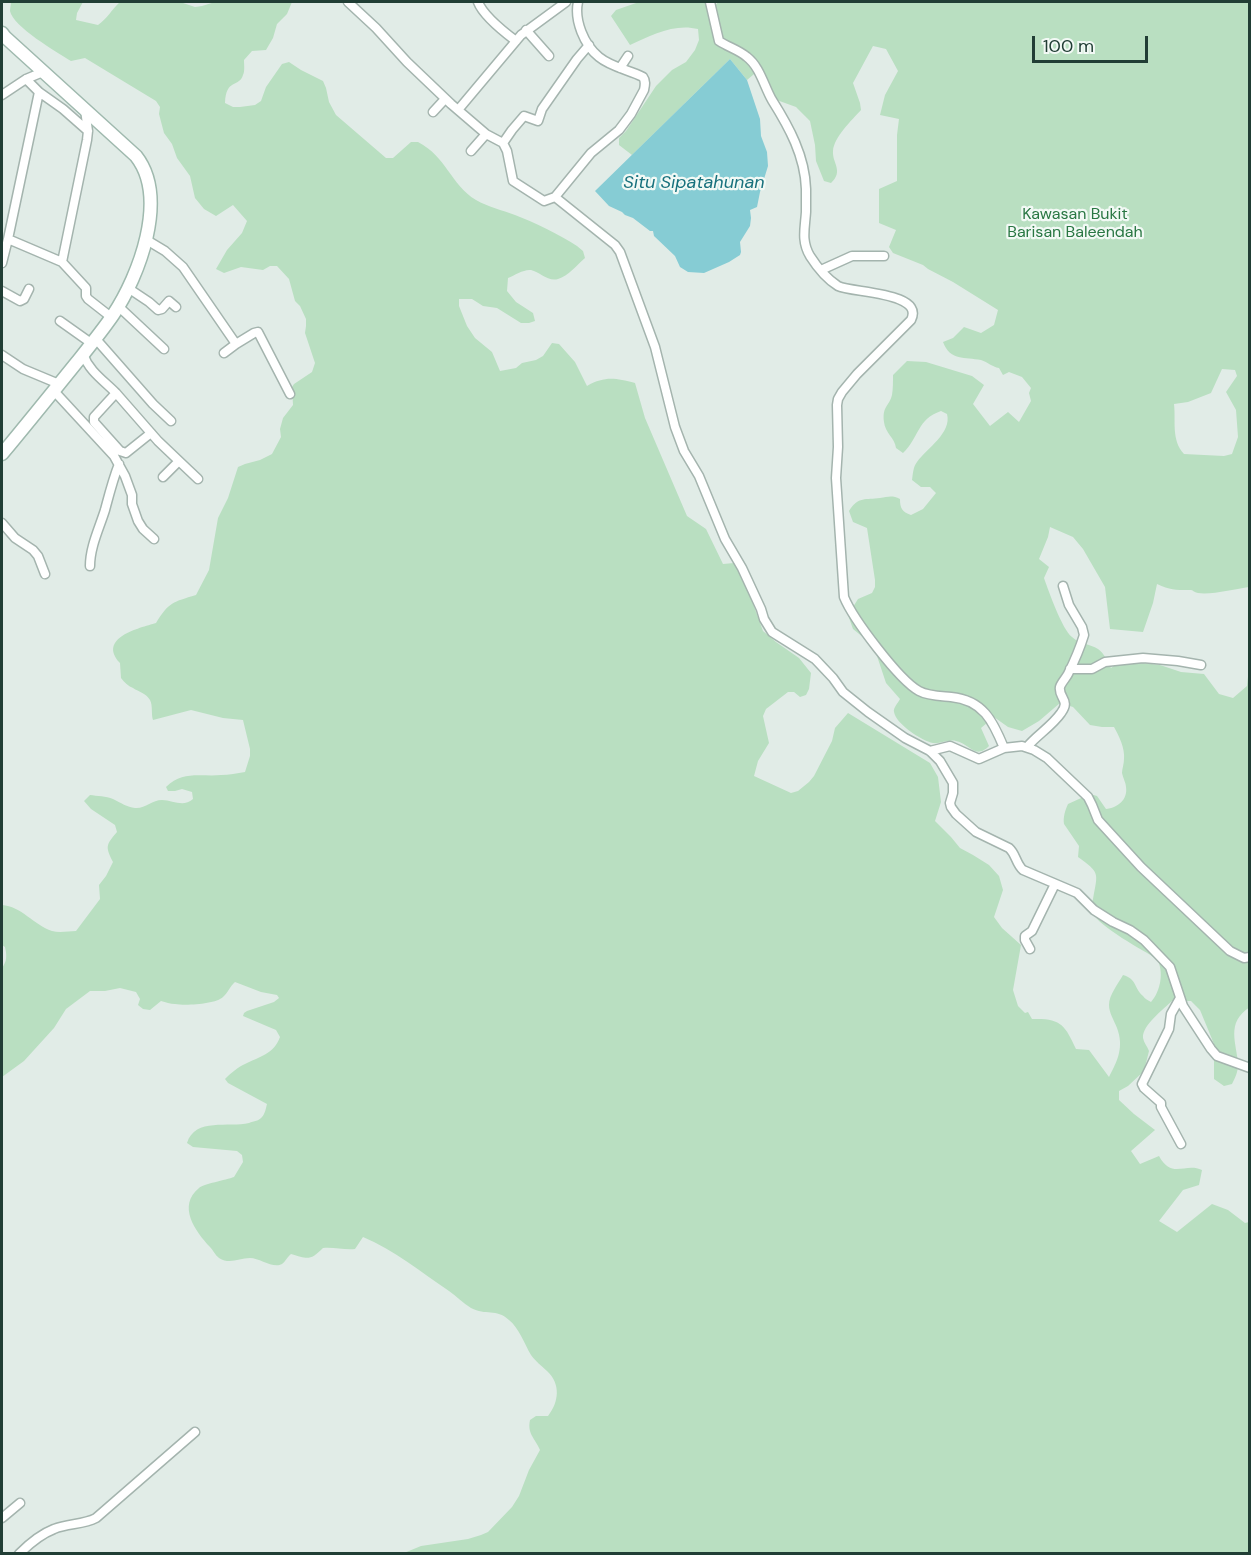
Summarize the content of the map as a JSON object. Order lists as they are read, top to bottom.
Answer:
{
  "water": ["Situ Sipatahunan"],
  "parks": ["Kawasan Bukit Barisan Baleendah"],
  "scale_bar": "100 m"
}
